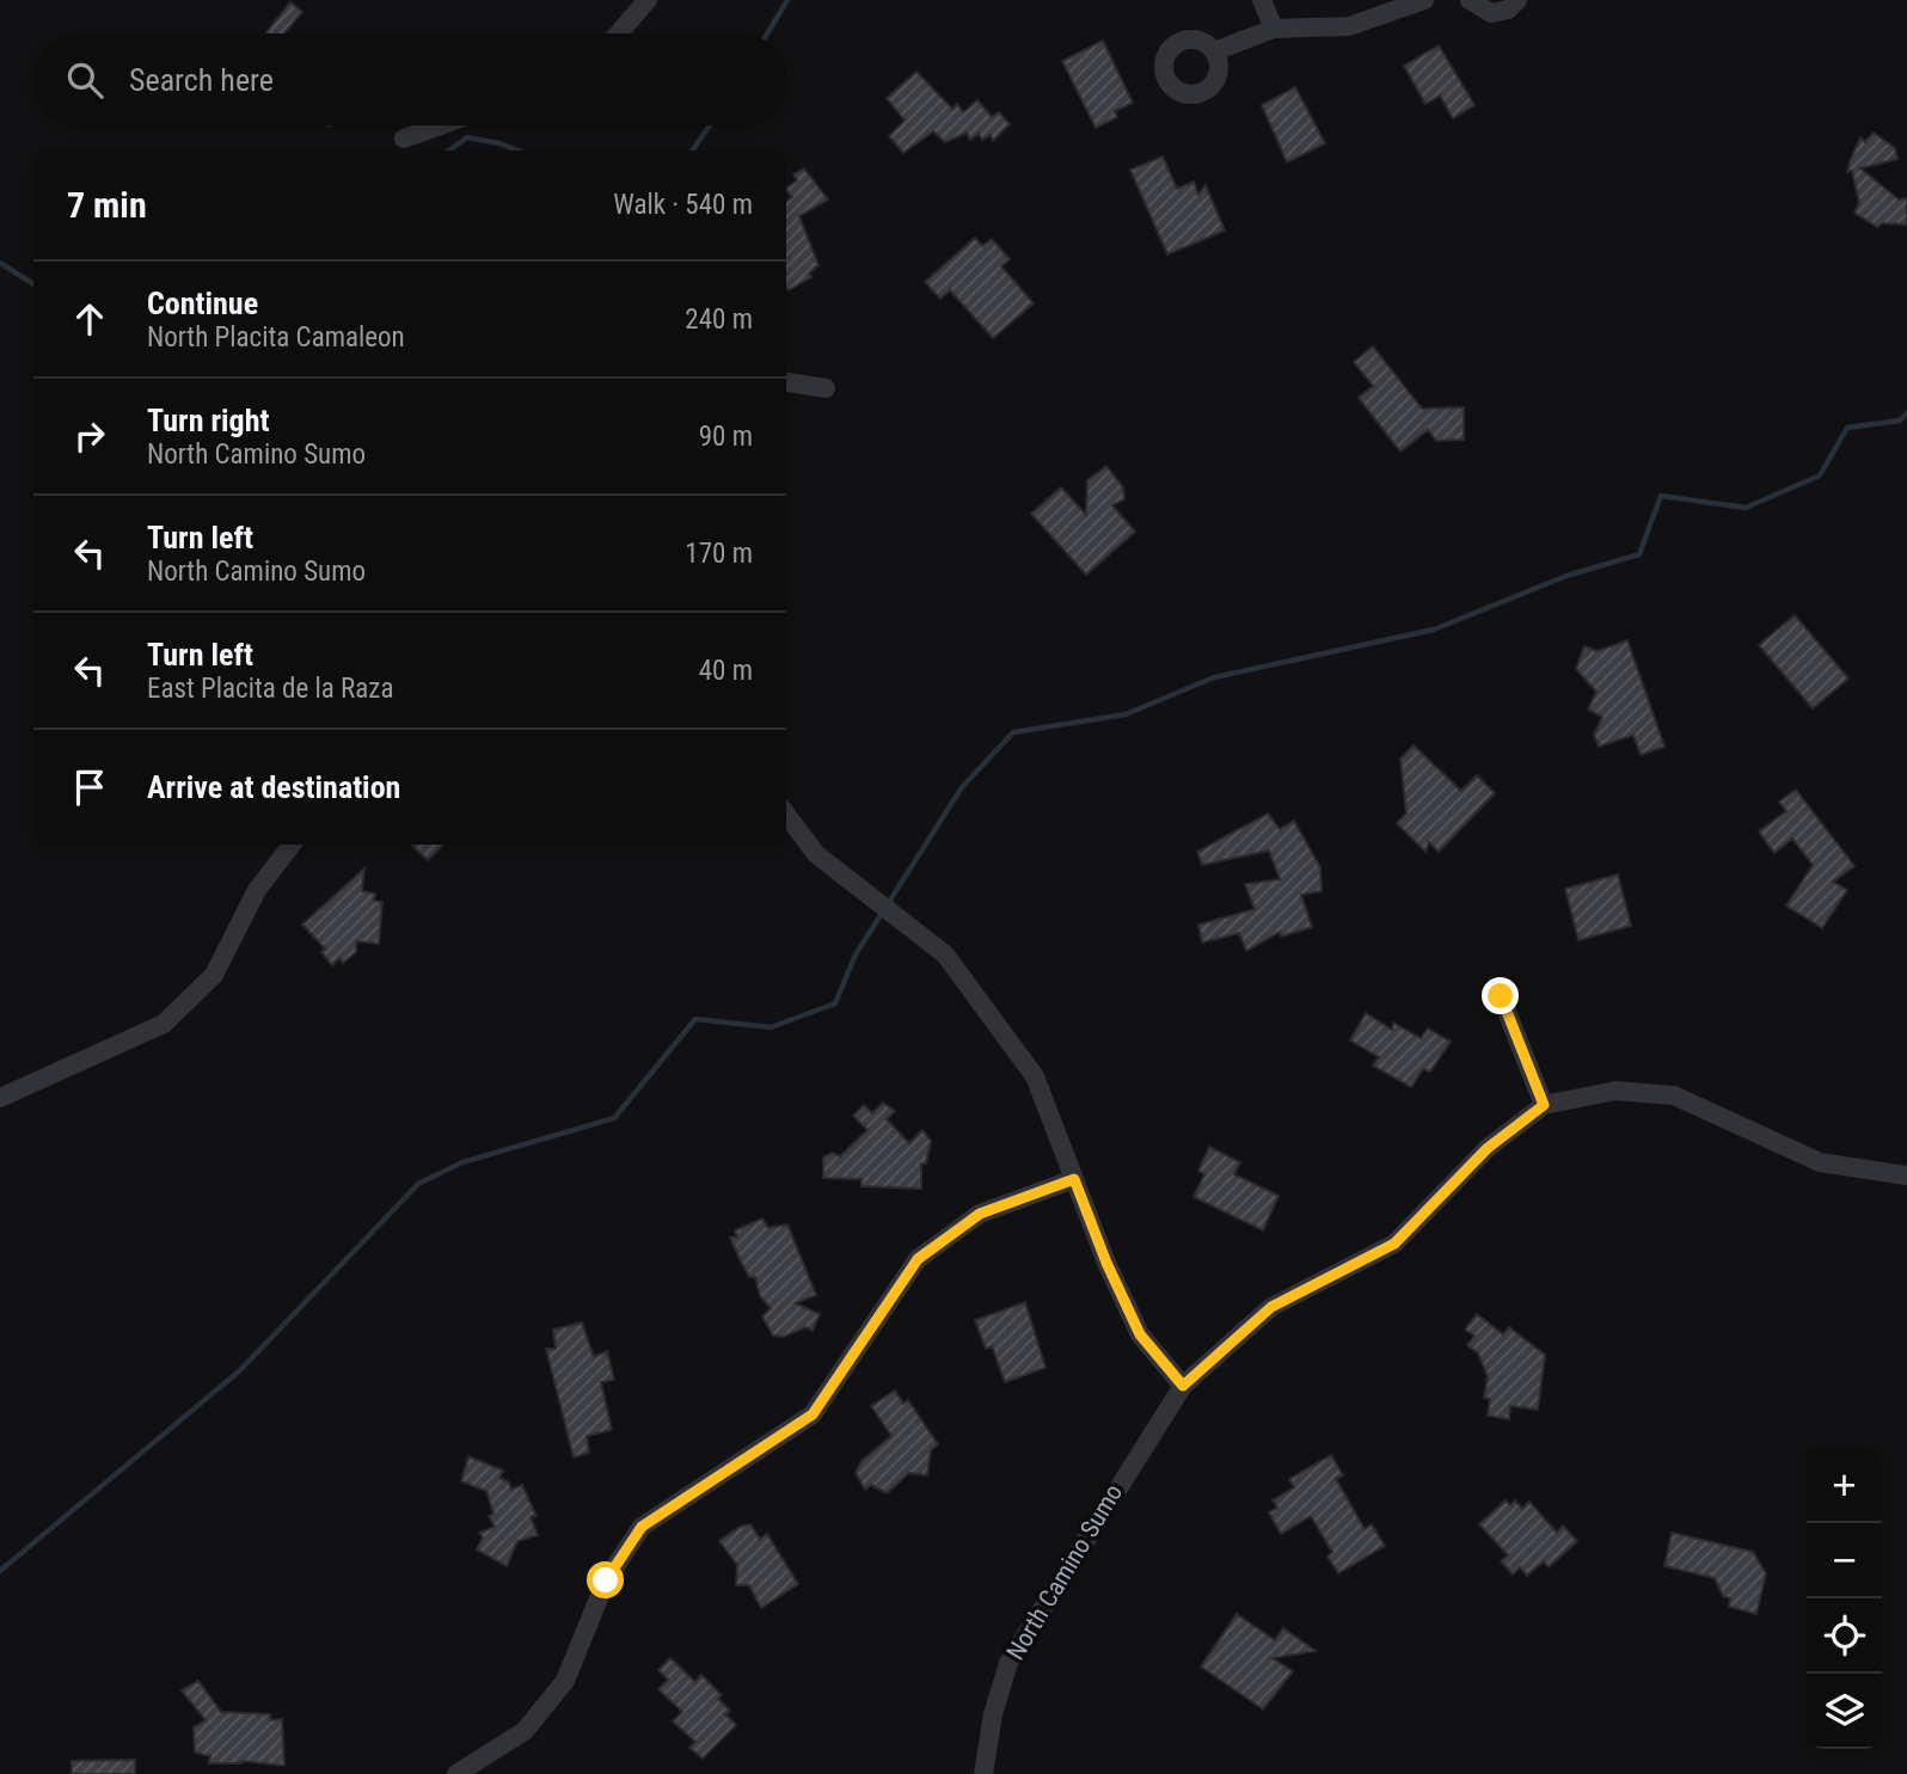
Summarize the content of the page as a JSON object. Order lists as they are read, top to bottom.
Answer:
{
  "streets": {
    "street": ["North Camino Sumo"]
  },
  "page": {
    "search": "Search here",
    "heading": ["7 min", "Walk · 540 m"],
    "list": [
      ["Continue", "North Placita Camaleon", "240 m"],
      ["Turn right", "North Camino Sumo", "90 m"],
      ["Turn left", "North Camino Sumo", "170 m"],
      ["Turn left", "East Placita de la Raza", "40 m"],
      "Arrive at destination"
    ],
    "map_buttons": ["+", "−"]
  }
}
